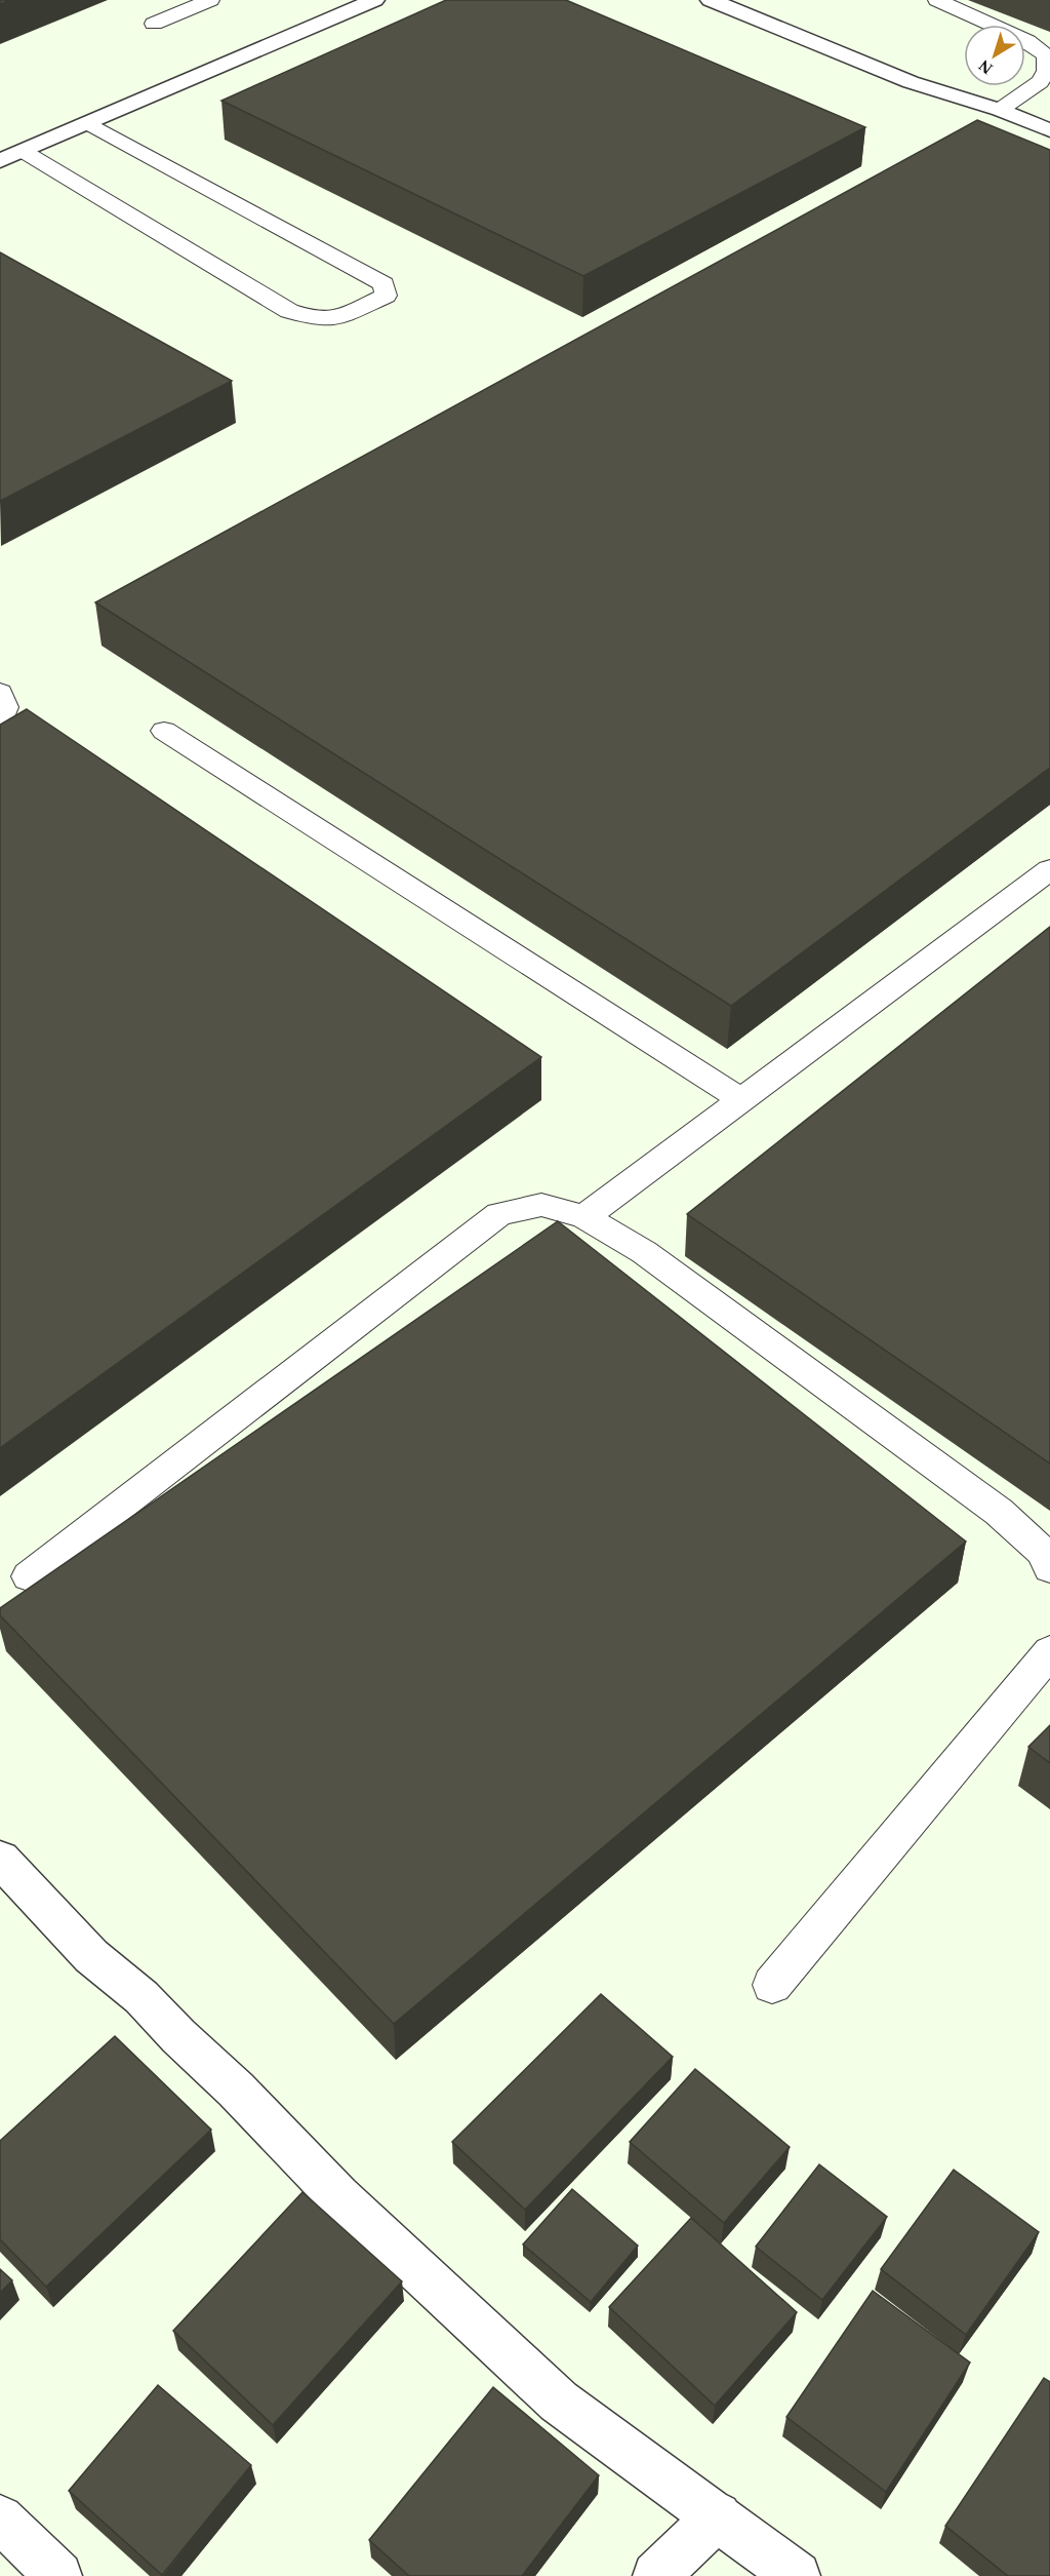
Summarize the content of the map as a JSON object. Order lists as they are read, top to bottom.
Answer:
{
  "north": "bottom left"
}
